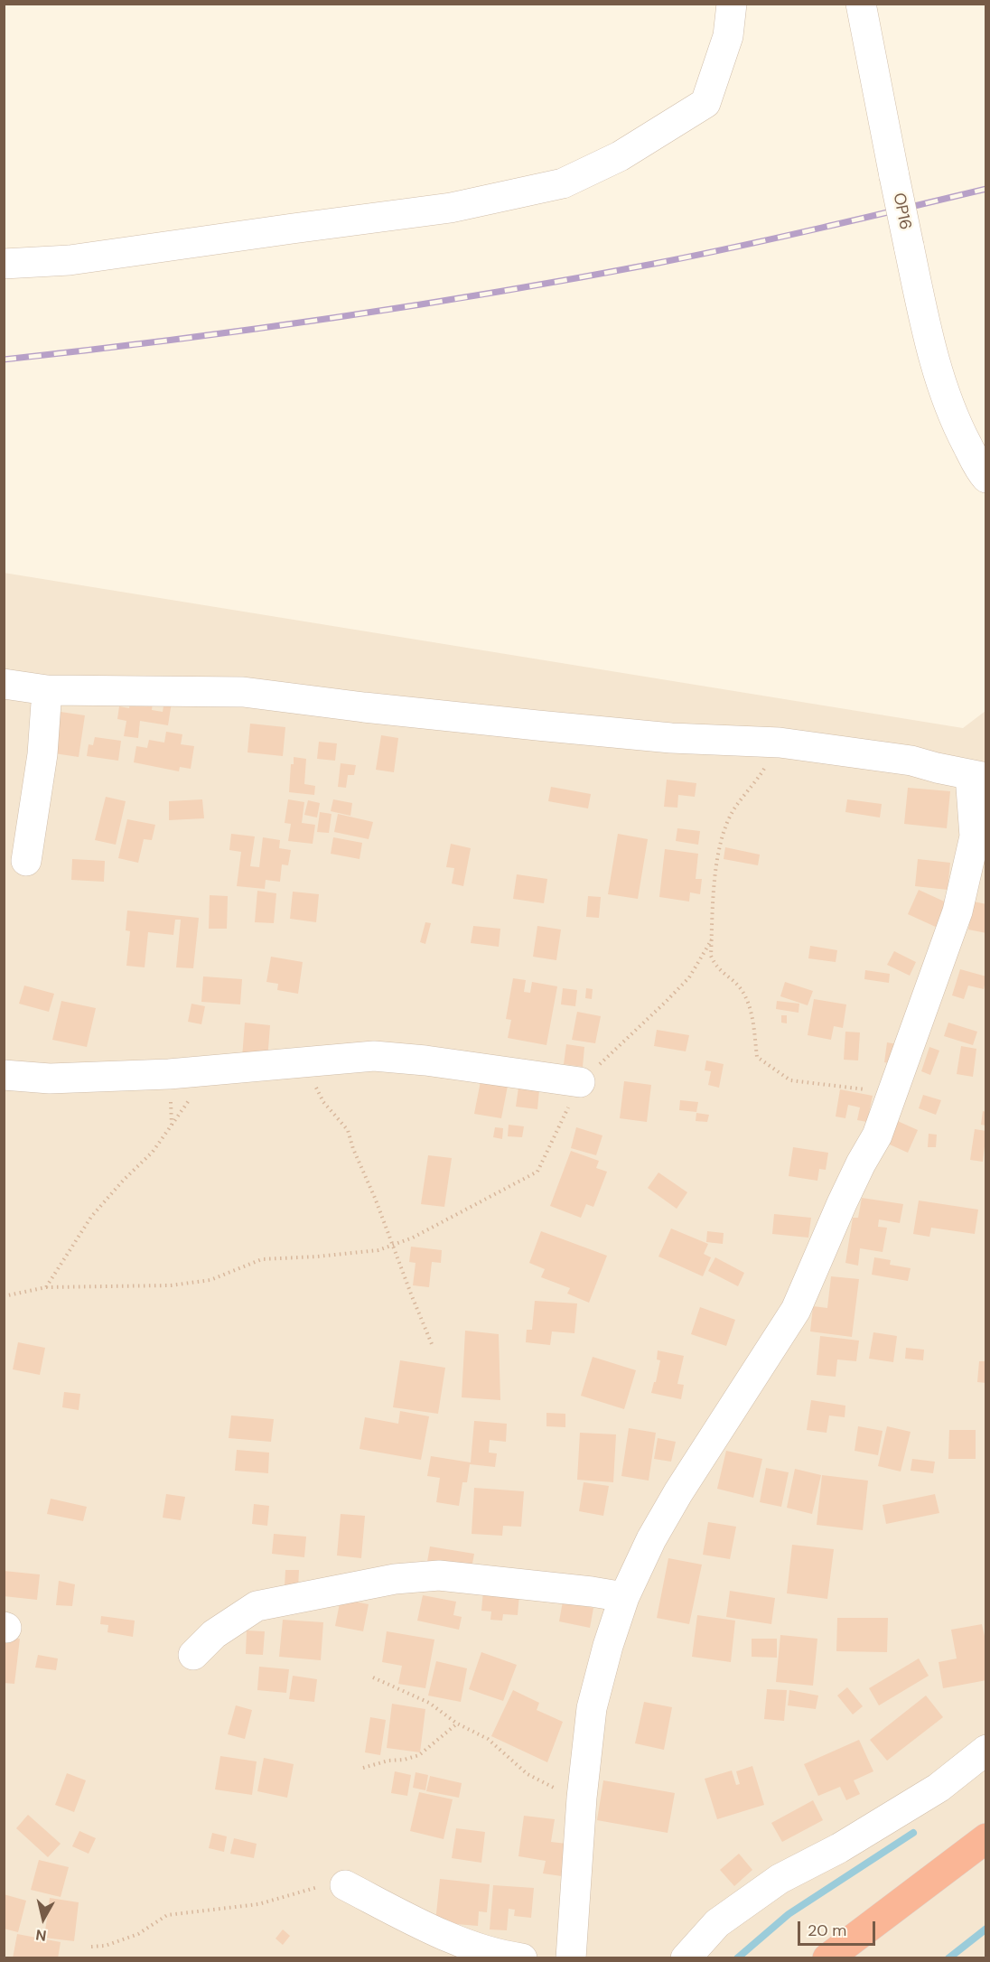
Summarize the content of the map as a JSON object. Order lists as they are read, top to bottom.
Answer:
{
  "streets": {
    "street": ["OP16"]
  },
  "scale_bar": "20 m",
  "north": "bottom"
}
